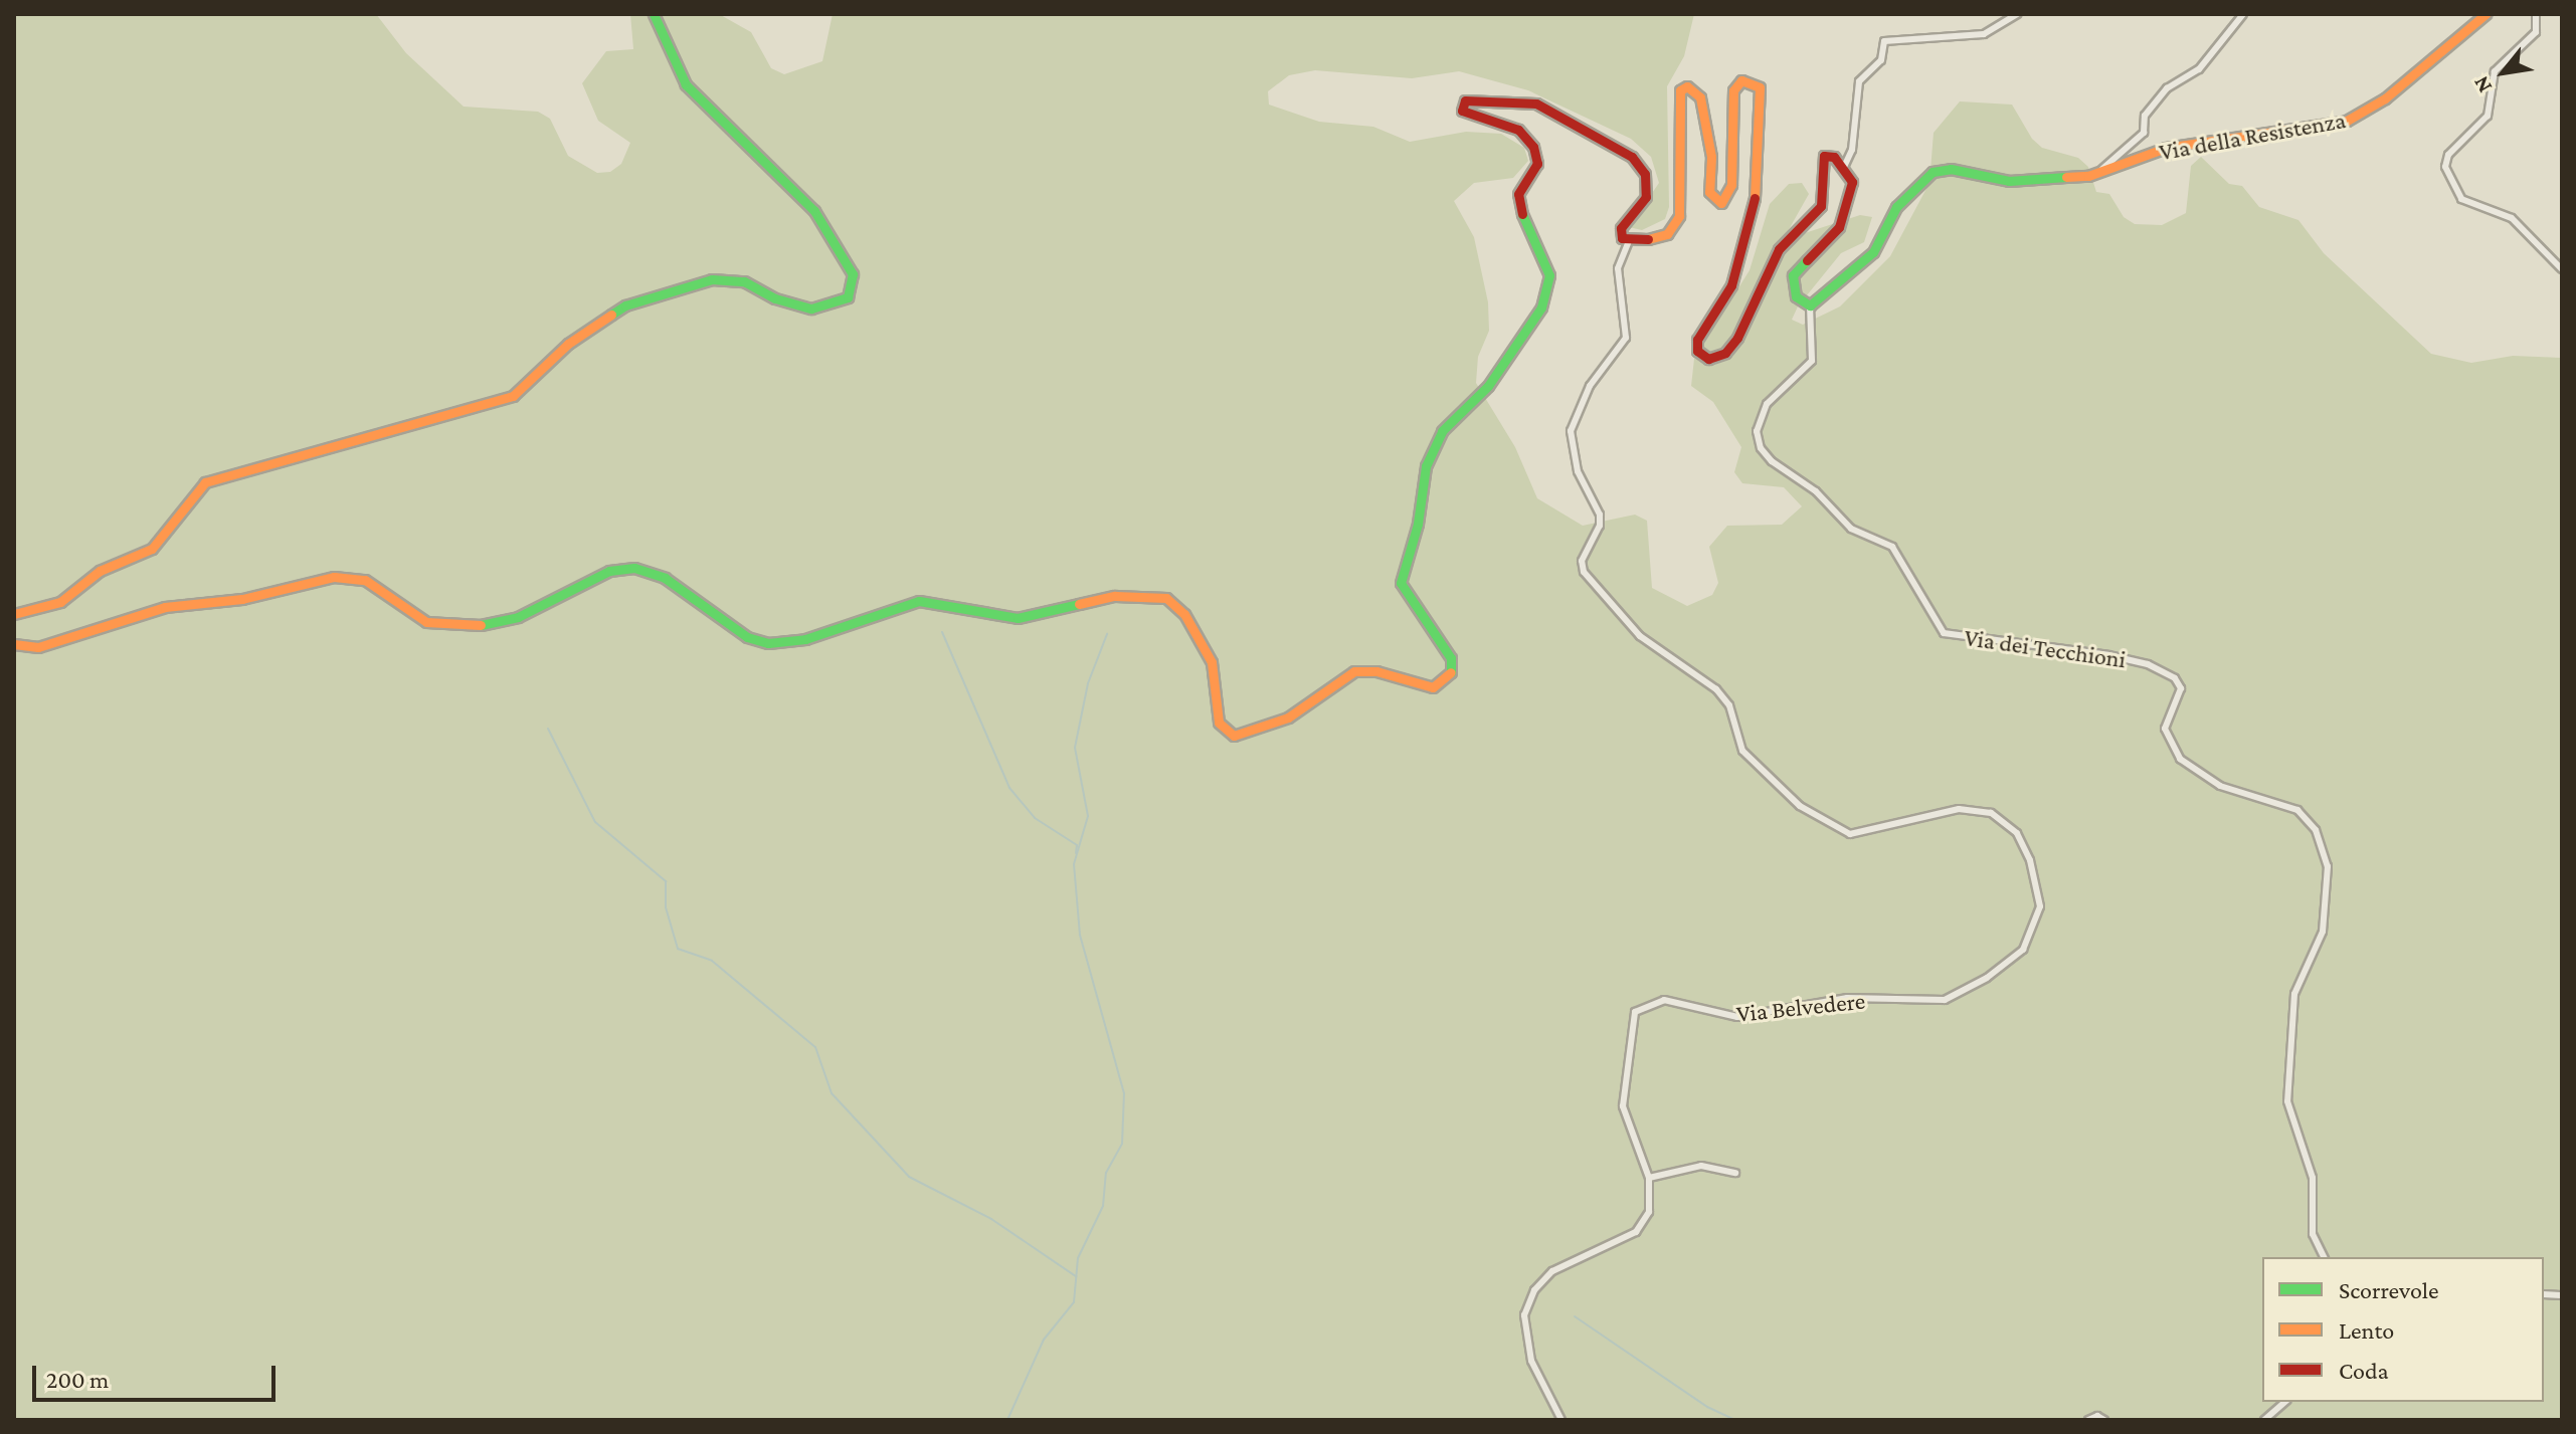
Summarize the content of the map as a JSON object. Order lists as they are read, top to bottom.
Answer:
{
  "streets": {
    "street": ["Via della Resistenza", "Via dei Tecchioni", "Via Belvedere"]
  },
  "crossings": [
    ["Via della Resistenza", "Via dei Tecchioni"]
  ],
  "legend": ["Scorrevole", "Lento", "Coda"],
  "scale_bar": "200 m",
  "north": "bottom left"
}
